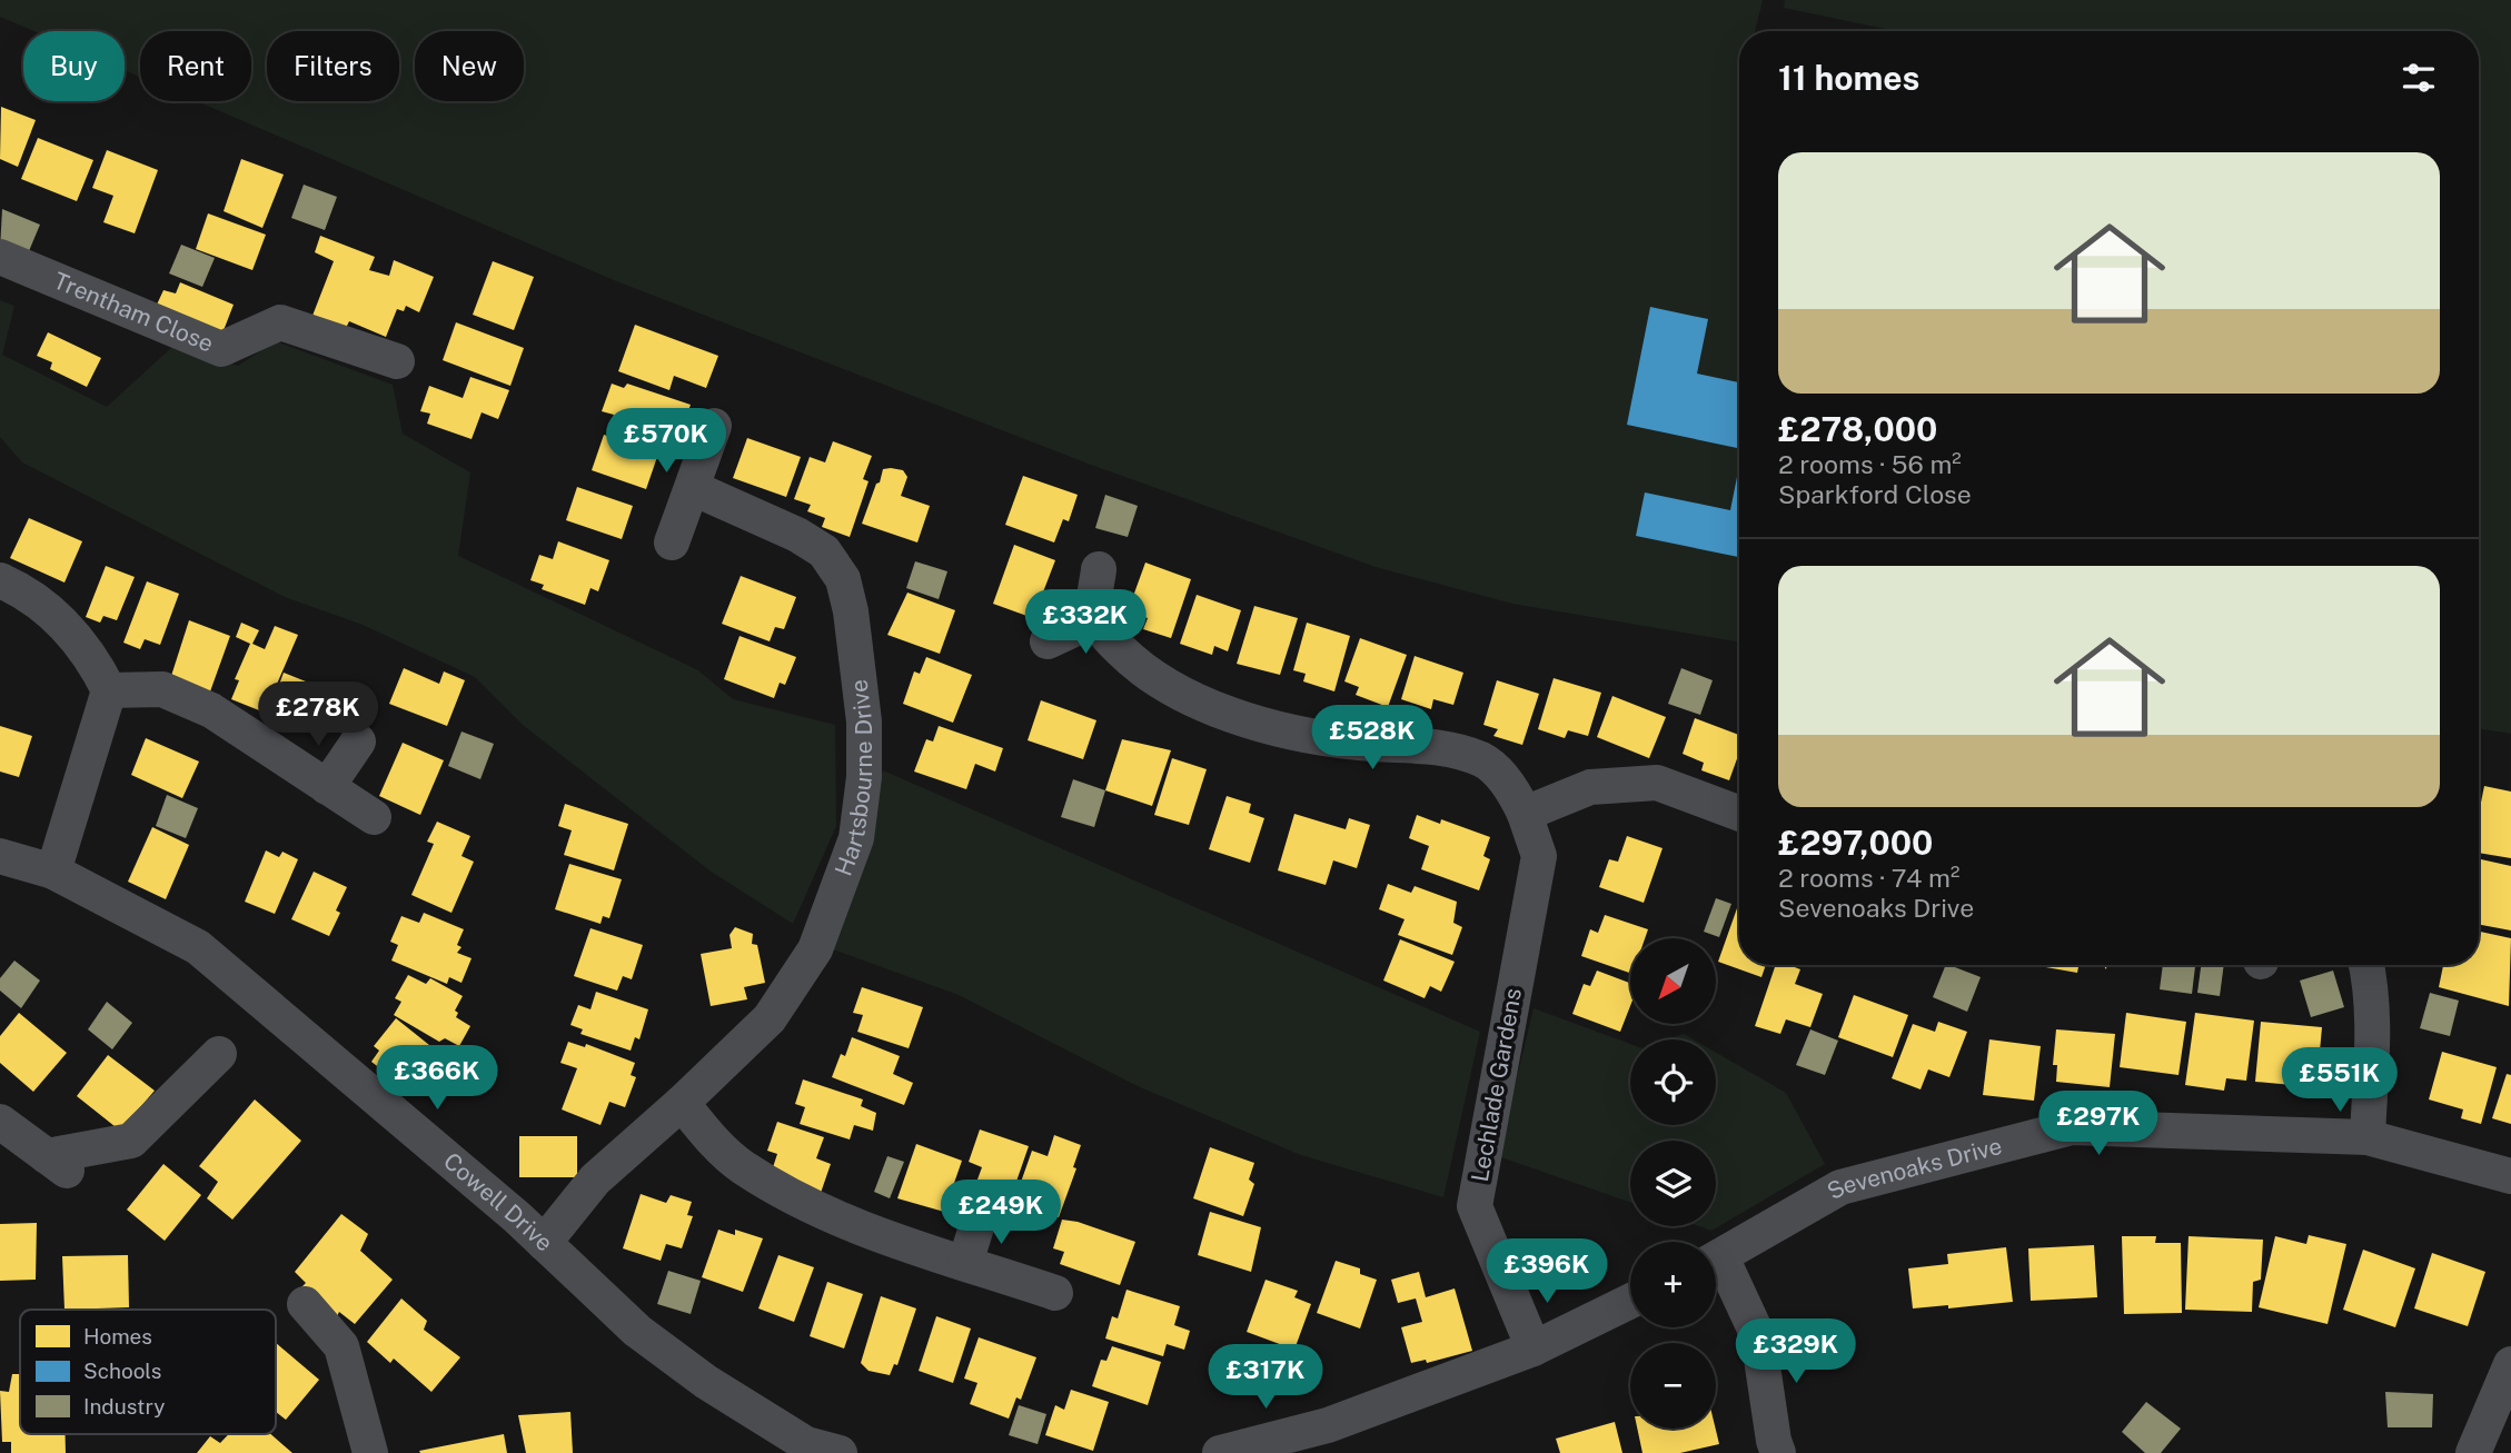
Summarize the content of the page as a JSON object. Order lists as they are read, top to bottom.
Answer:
{
  "streets": {
    "street": [
      "Trentham Close",
      "Hartsbourne Drive",
      "Lechlade Gardens",
      "Sevenoaks Drive",
      "Cowell Drive"
    ]
  },
  "crossings": [
    ["Hartsbourne Drive", "Cowell Drive"]
  ],
  "legend": ["Homes", "Schools", "Industry"],
  "north": "bottom left",
  "page": {
    "chip": [
      "Buy",
      "Rent",
      "Filters",
      "New"
    ],
    "heading": "11 homes",
    "list": [
      {
        "name": "£278,000",
        "note": "2 rooms · 56 m² · Sparkford Close"
      },
      {
        "name": "£297,000",
        "note": "2 rooms · 74 m² · Sevenoaks Drive"
      }
    ],
    "price": [
      "£570K",
      "£332K",
      "£278K",
      "£528K",
      "£366K",
      "£551K",
      "£297K",
      "£249K",
      "£396K",
      "£329K",
      "£317K"
    ],
    "map_buttons": ["+", "−"]
  }
}
